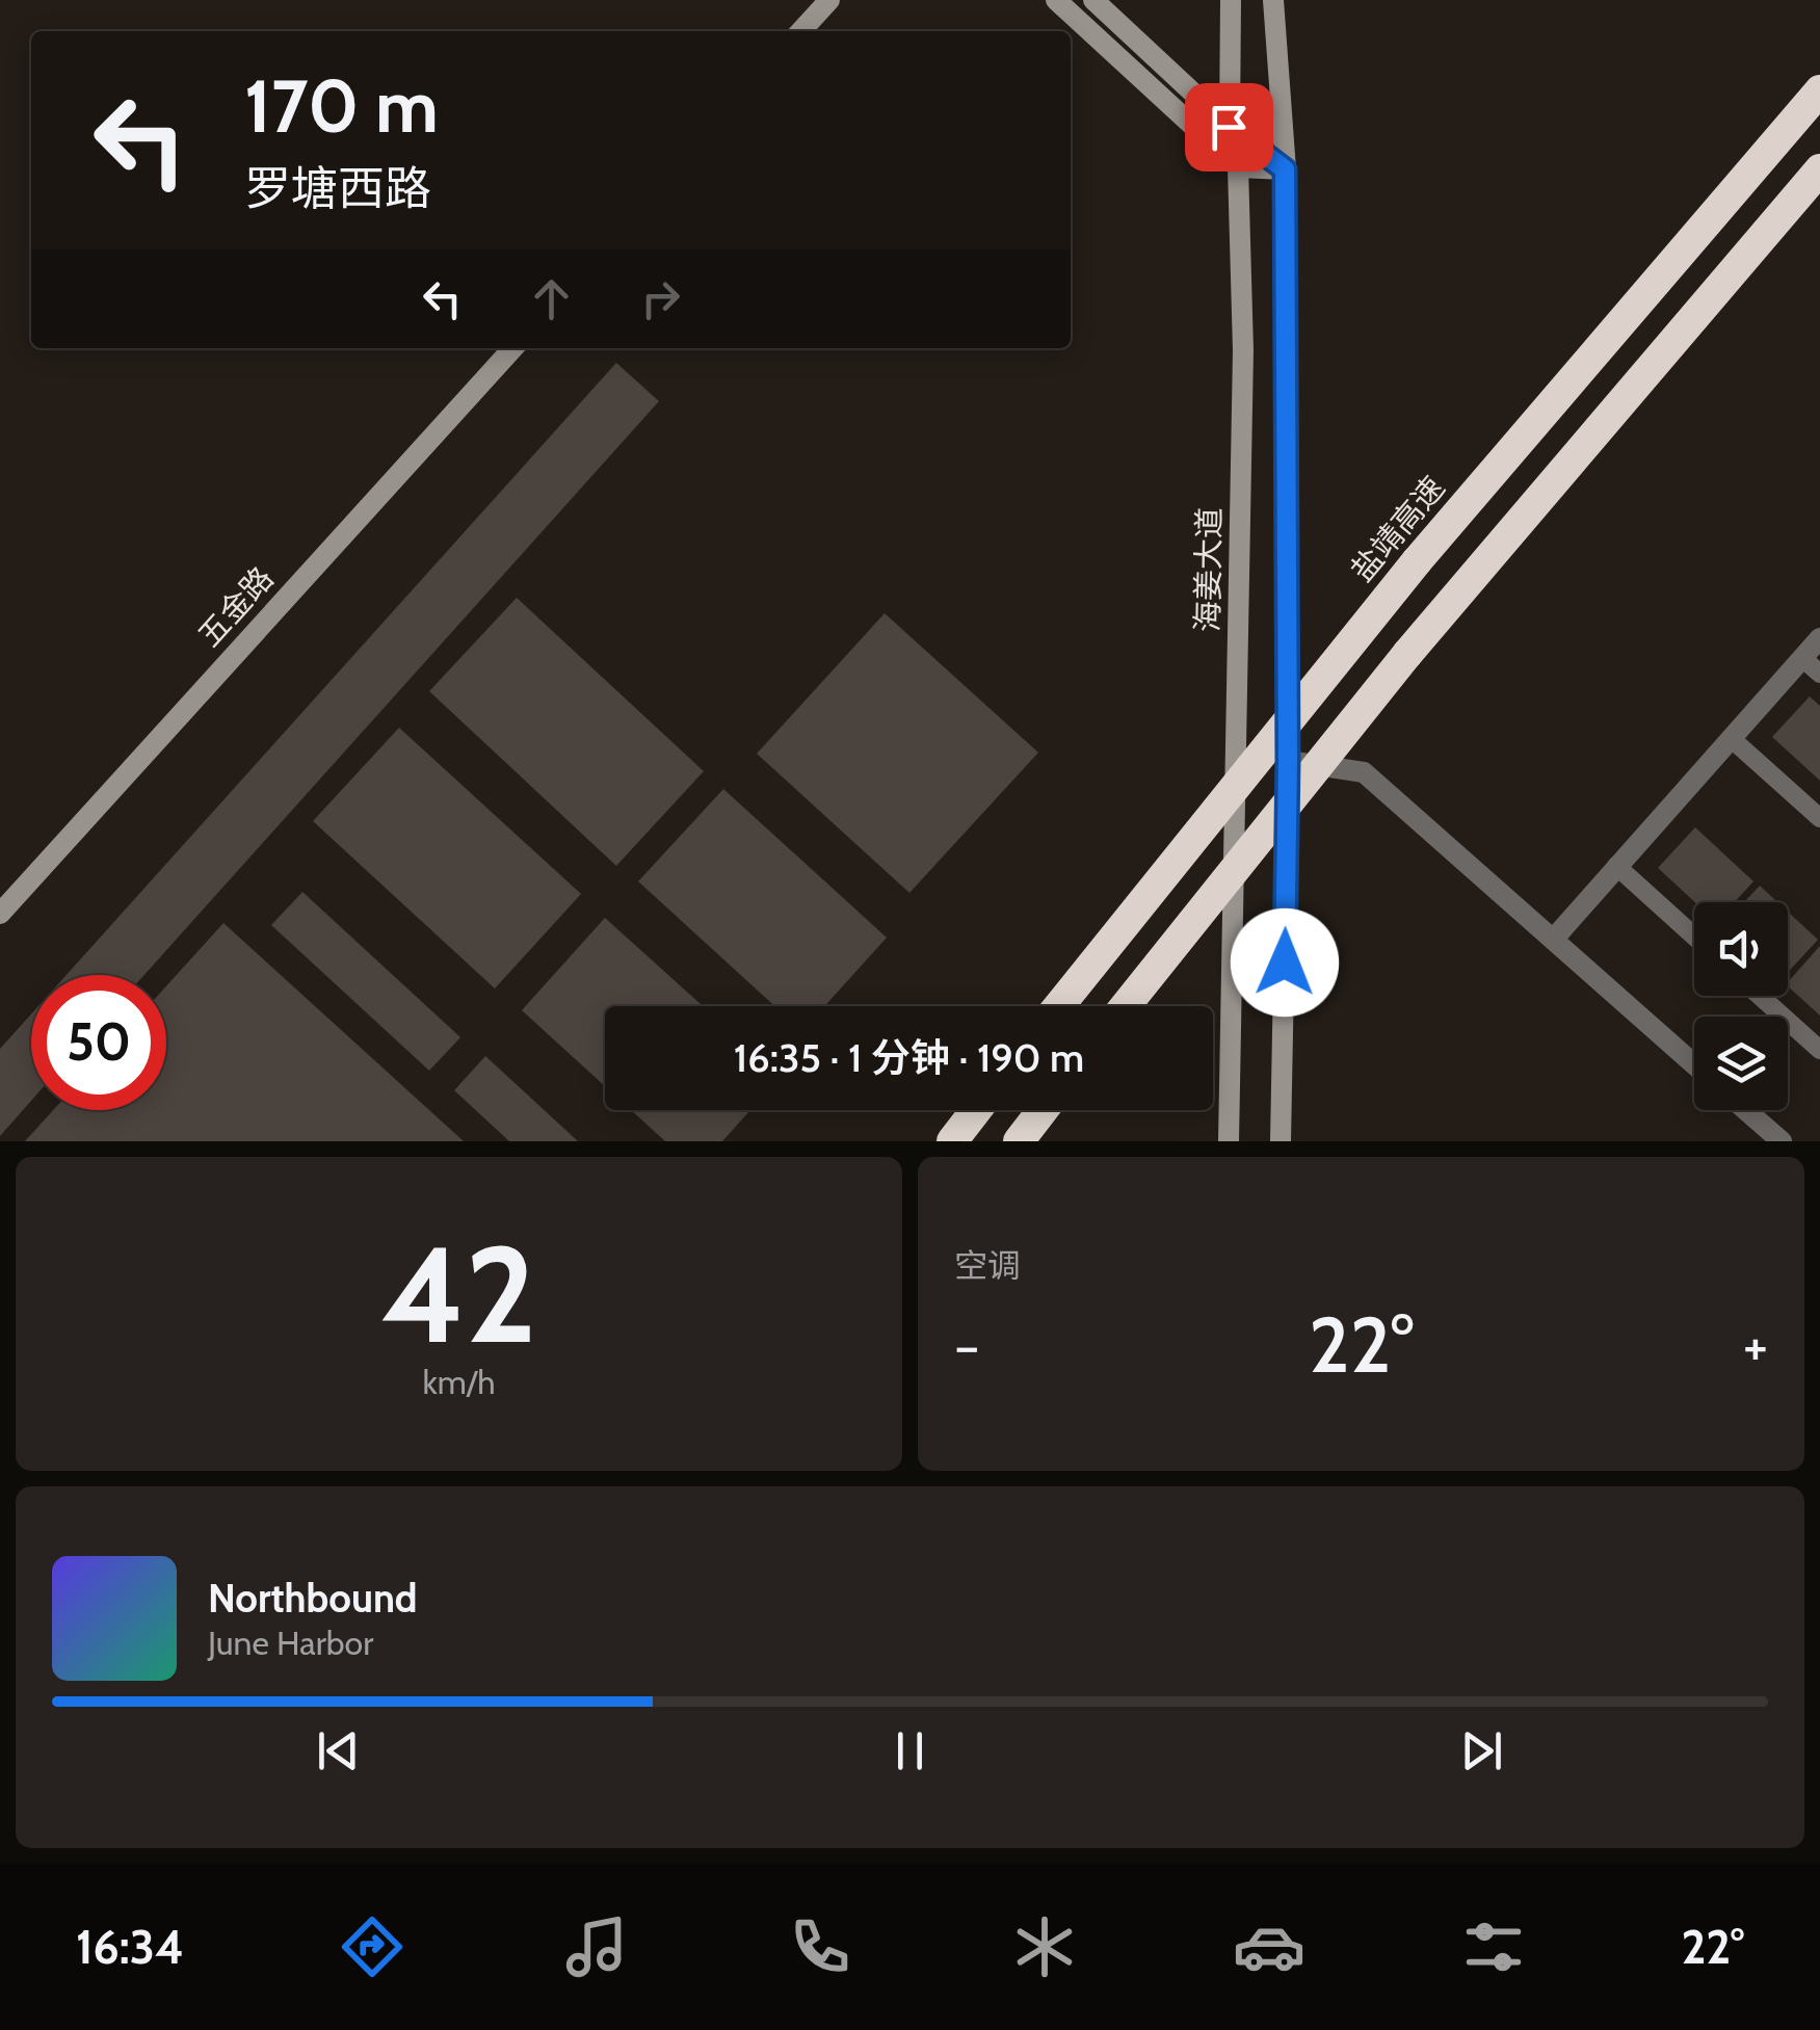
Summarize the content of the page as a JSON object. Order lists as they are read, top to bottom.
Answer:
{
  "streets": {
    "highway": ["盐靖高速"],
    "main road": ["海姜大道", "五金路"]
  },
  "page": {
    "turn": ["170 m", "罗塘西路"],
    "limit": "50",
    "trip": "16:35 · 1 分钟 · 190 m",
    "tile": [
      ["42", "km/h"],
      "空调"
    ],
    "heat": ["−", "22°", "+"],
    "song": ["Northbound", "June Harbor"],
    "tabs": ["16:34", "22°"]
  }
}
